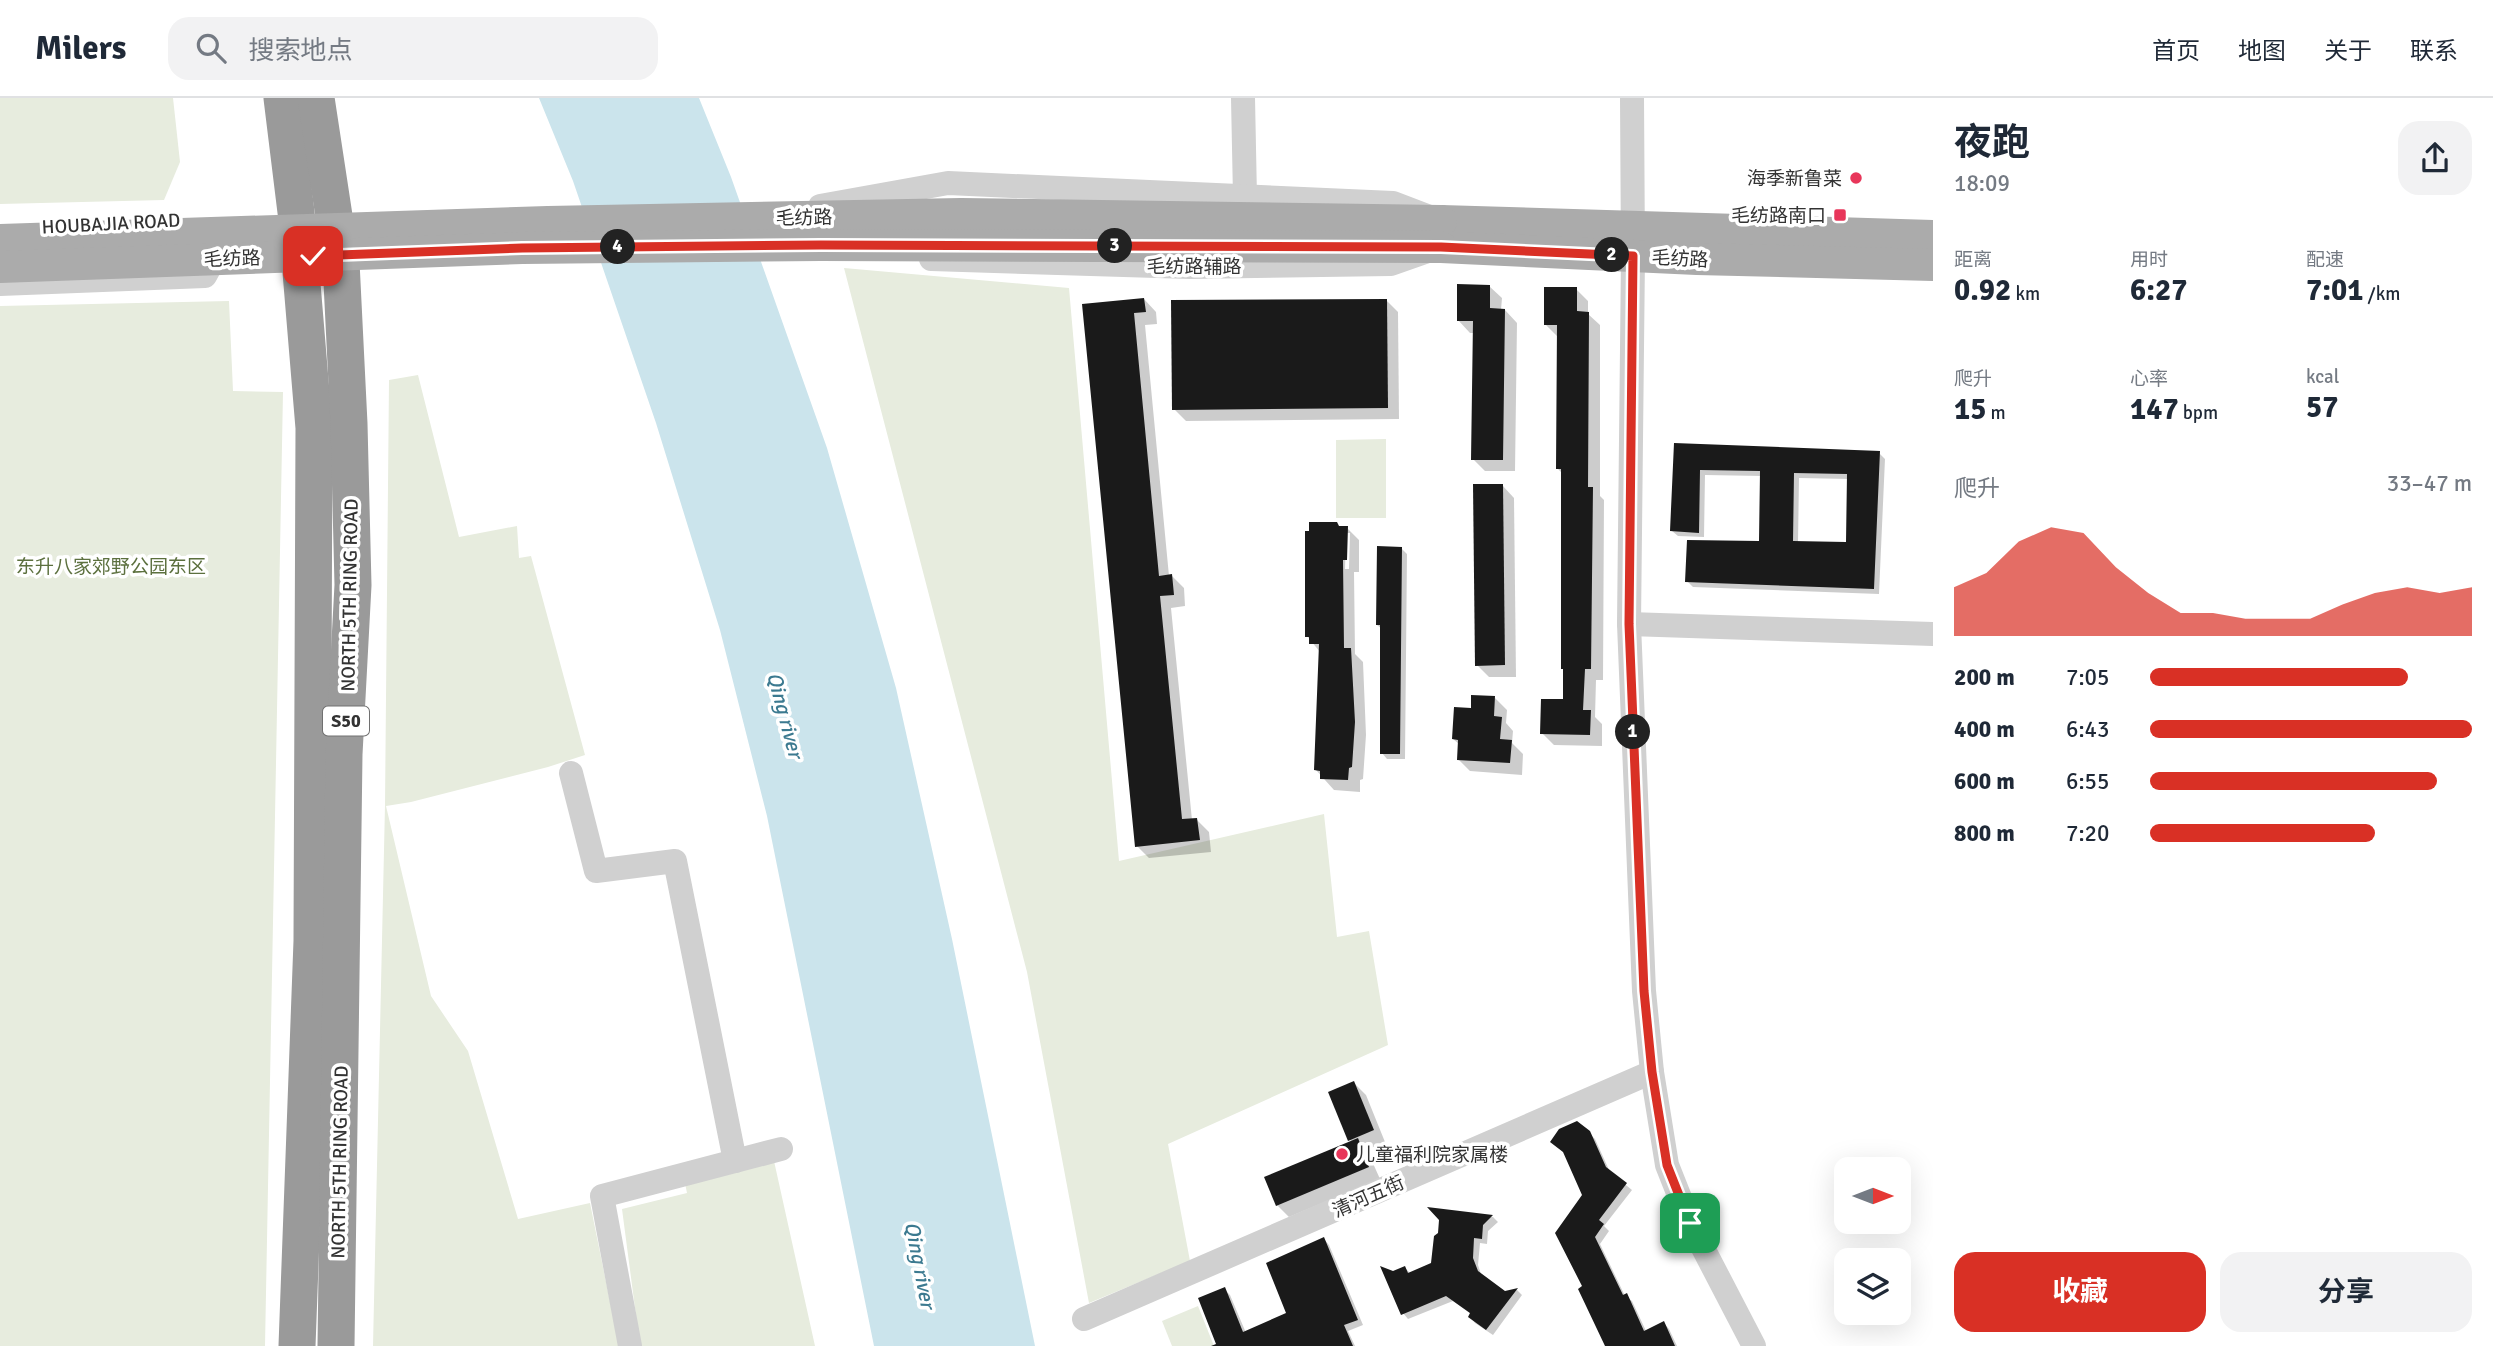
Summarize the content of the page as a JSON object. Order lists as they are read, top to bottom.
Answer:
{
  "streets": {
    "highway": ["NORTH 5TH RING ROAD", "S50"],
    "main road": ["毛纺路"],
    "street": ["HOUBAJIA ROAD", "毛纺路辅路", "清河五街"]
  },
  "crossings": [
    ["毛纺路", "毛纺路辅路"]
  ],
  "water": ["Qing river"],
  "parks": ["东升八家郊野公园东区"],
  "places": {
    "other": ["海季新鲁菜", "儿童福利院家属楼"],
    "transit": ["毛纺路南口"]
  },
  "north": "right",
  "page": {
    "header": "Milers",
    "search": "搜索地点",
    "nav": [
      "首页",
      "地图",
      "关于",
      "联系"
    ],
    "heading": ["夜跑", "18:09"],
    "stats": [
      ["距离", "0.92 km"],
      ["用时", "6:27"],
      ["配速", "7:01 /km"],
      ["爬升", "15 m"],
      ["心率", "147 bpm"],
      ["kcal", "57"]
    ],
    "pins": [
      "3",
      "4",
      "2",
      "1"
    ],
    "chart": ["爬升", "33–47 m"],
    "list": [
      {
        "name": "200 m",
        "note": "7:05"
      },
      {
        "name": "400 m",
        "note": "6:43"
      },
      {
        "name": "600 m",
        "note": "6:55"
      },
      {
        "name": "800 m",
        "note": "7:20"
      }
    ],
    "buttons": ["收藏", "分享"]
  }
}
